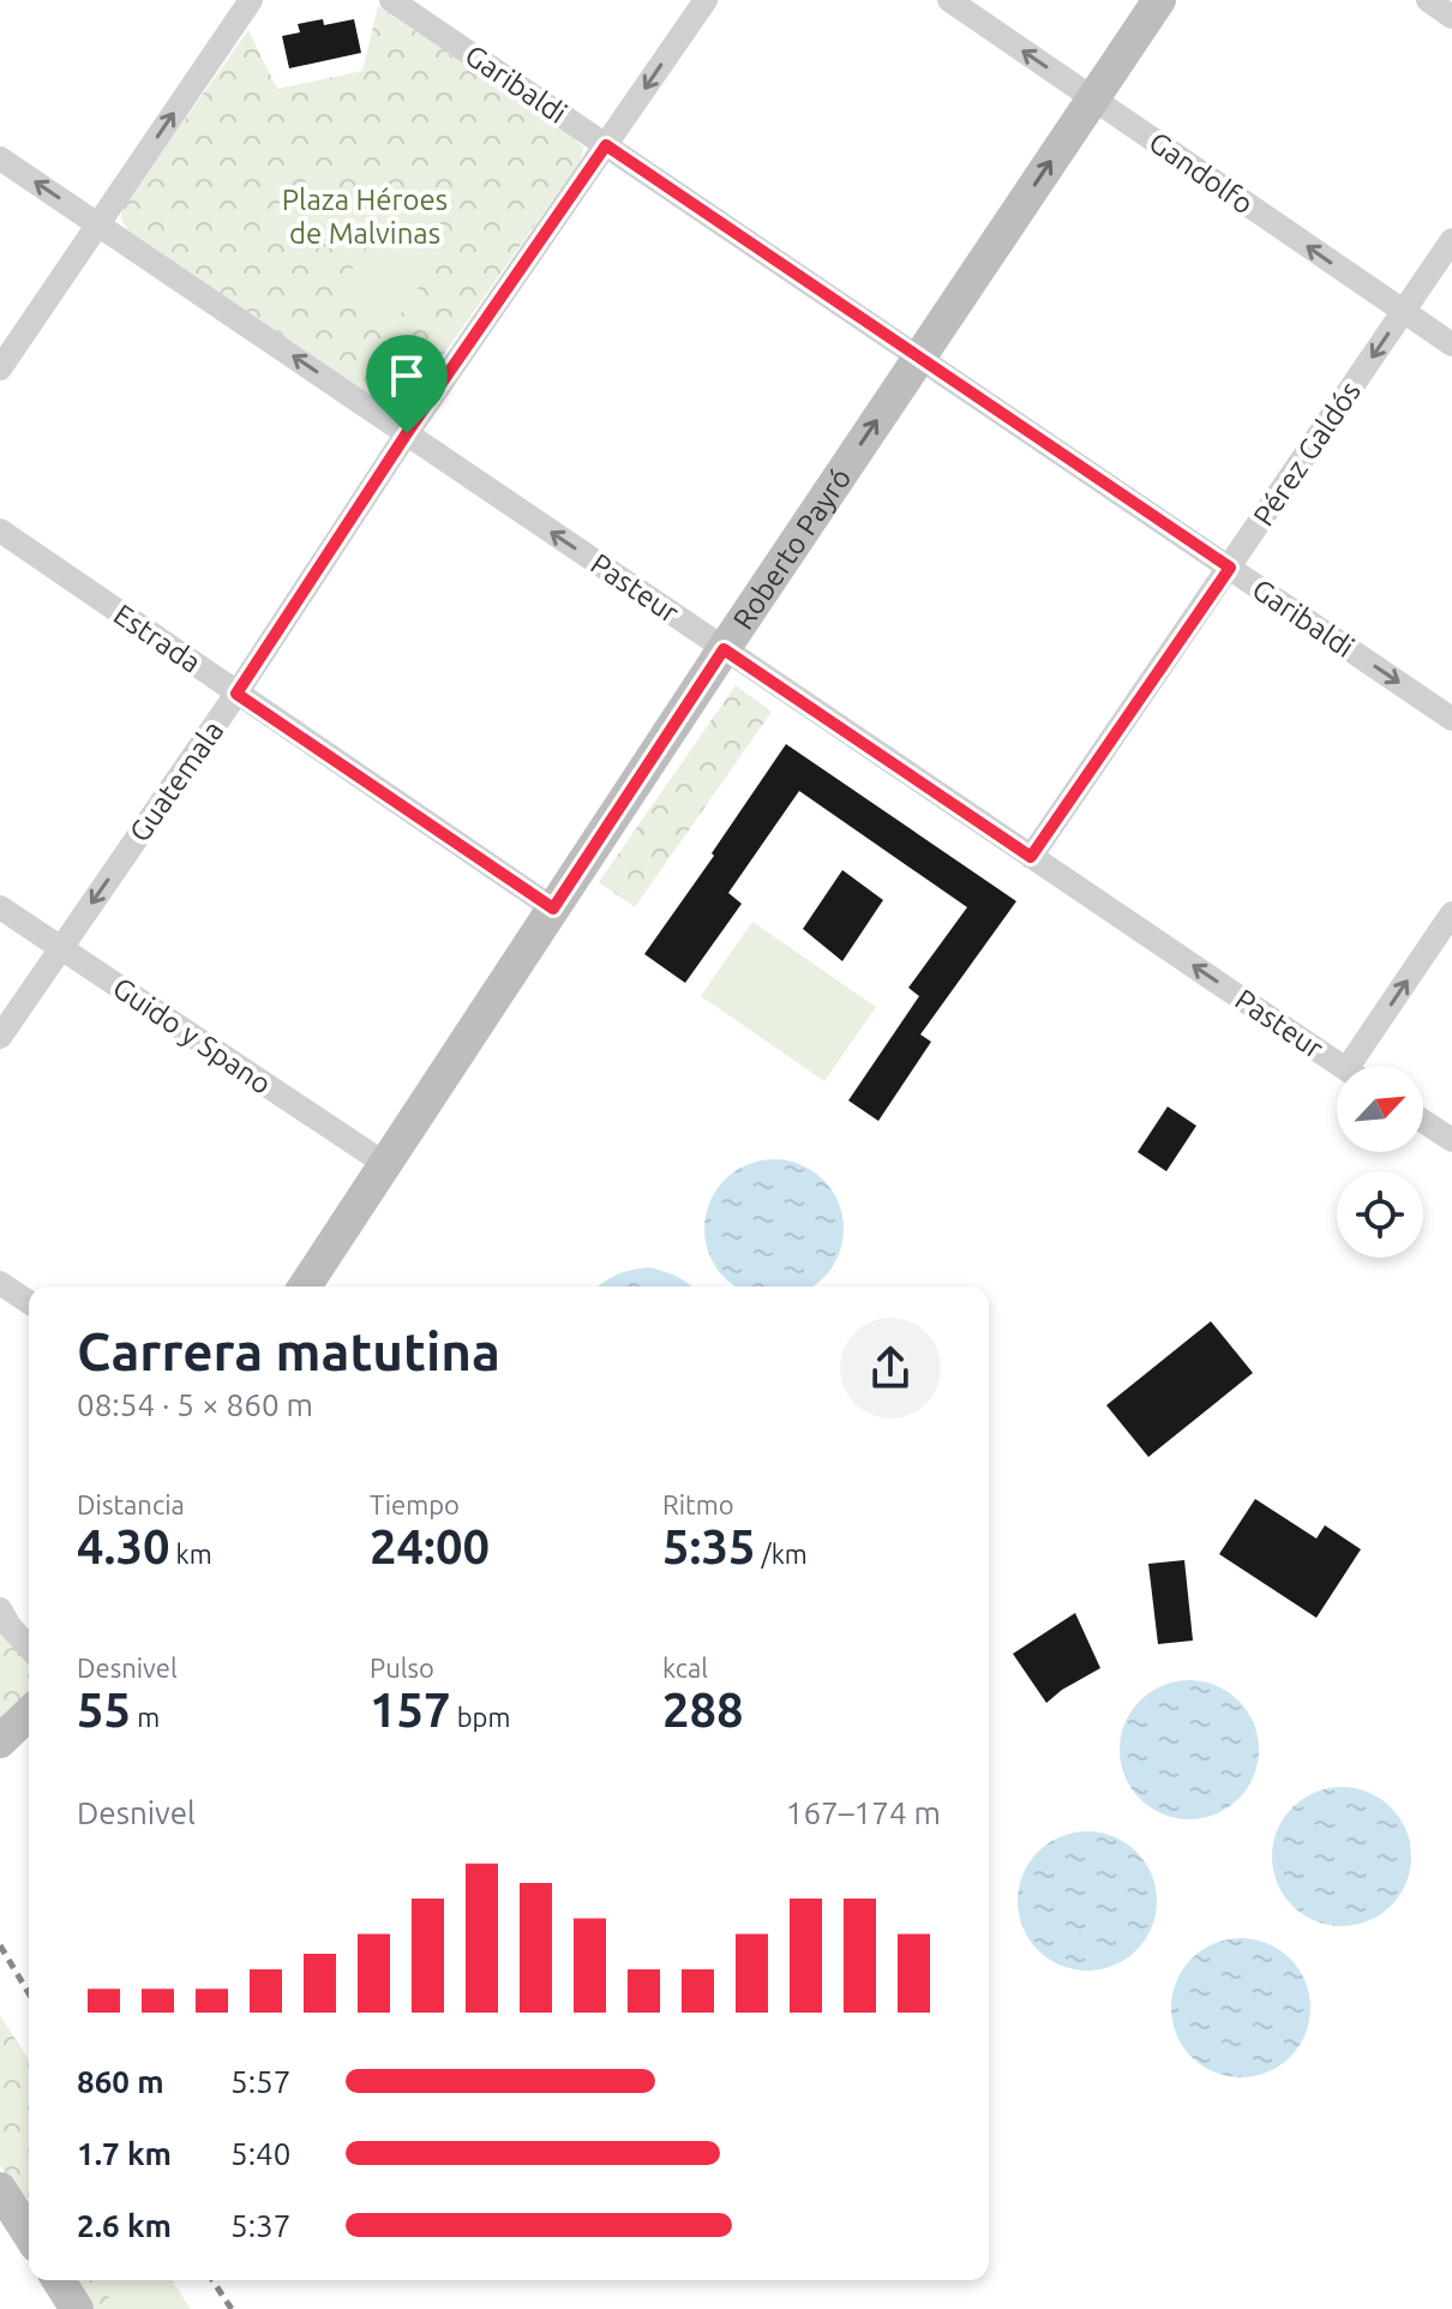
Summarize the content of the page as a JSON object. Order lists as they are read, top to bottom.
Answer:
{
  "streets": {
    "street": [
      "Garibaldi",
      "Gandolfo",
      "Pérez Galdós",
      "Roberto Payró",
      "Pasteur",
      "Estrada",
      "Guatemala",
      "Guido y Spano"
    ]
  },
  "crossings": [
    ["Garibaldi", "Pérez Galdós"],
    ["Garibaldi", "Roberto Payró"],
    ["Garibaldi", "Guatemala"],
    ["Gandolfo", "Pérez Galdós"],
    ["Gandolfo", "Roberto Payró"],
    ["Pérez Galdós", "Pasteur"],
    ["Roberto Payró", "Pasteur"],
    ["Roberto Payró", "Estrada"],
    ["Roberto Payró", "Guido y Spano"],
    ["Pasteur", "Guatemala"],
    ["Estrada", "Guatemala"],
    ["Guatemala", "Guido y Spano"]
  ],
  "one_way": [
    "Gandolfo",
    "Pérez Galdós",
    "Roberto Payró",
    "Pasteur",
    "Guatemala"
  ],
  "parks": ["Plaza Héroes de Malvinas"],
  "north": "top right",
  "page": {
    "heading": ["Carrera matutina", "08:54 · 5 × 860 m"],
    "stats": [
      ["Distancia", "4.30 km"],
      ["Tiempo", "24:00"],
      ["Ritmo", "5:35 /km"],
      ["Desnivel", "55 m"],
      ["Pulso", "157 bpm"],
      ["kcal", "288"]
    ],
    "chart": ["Desnivel", "167–174 m"],
    "list": [
      {
        "name": "860 m",
        "note": "5:57"
      },
      {
        "name": "1.7 km",
        "note": "5:40"
      },
      {
        "name": "2.6 km",
        "note": "5:37"
      }
    ]
  }
}
